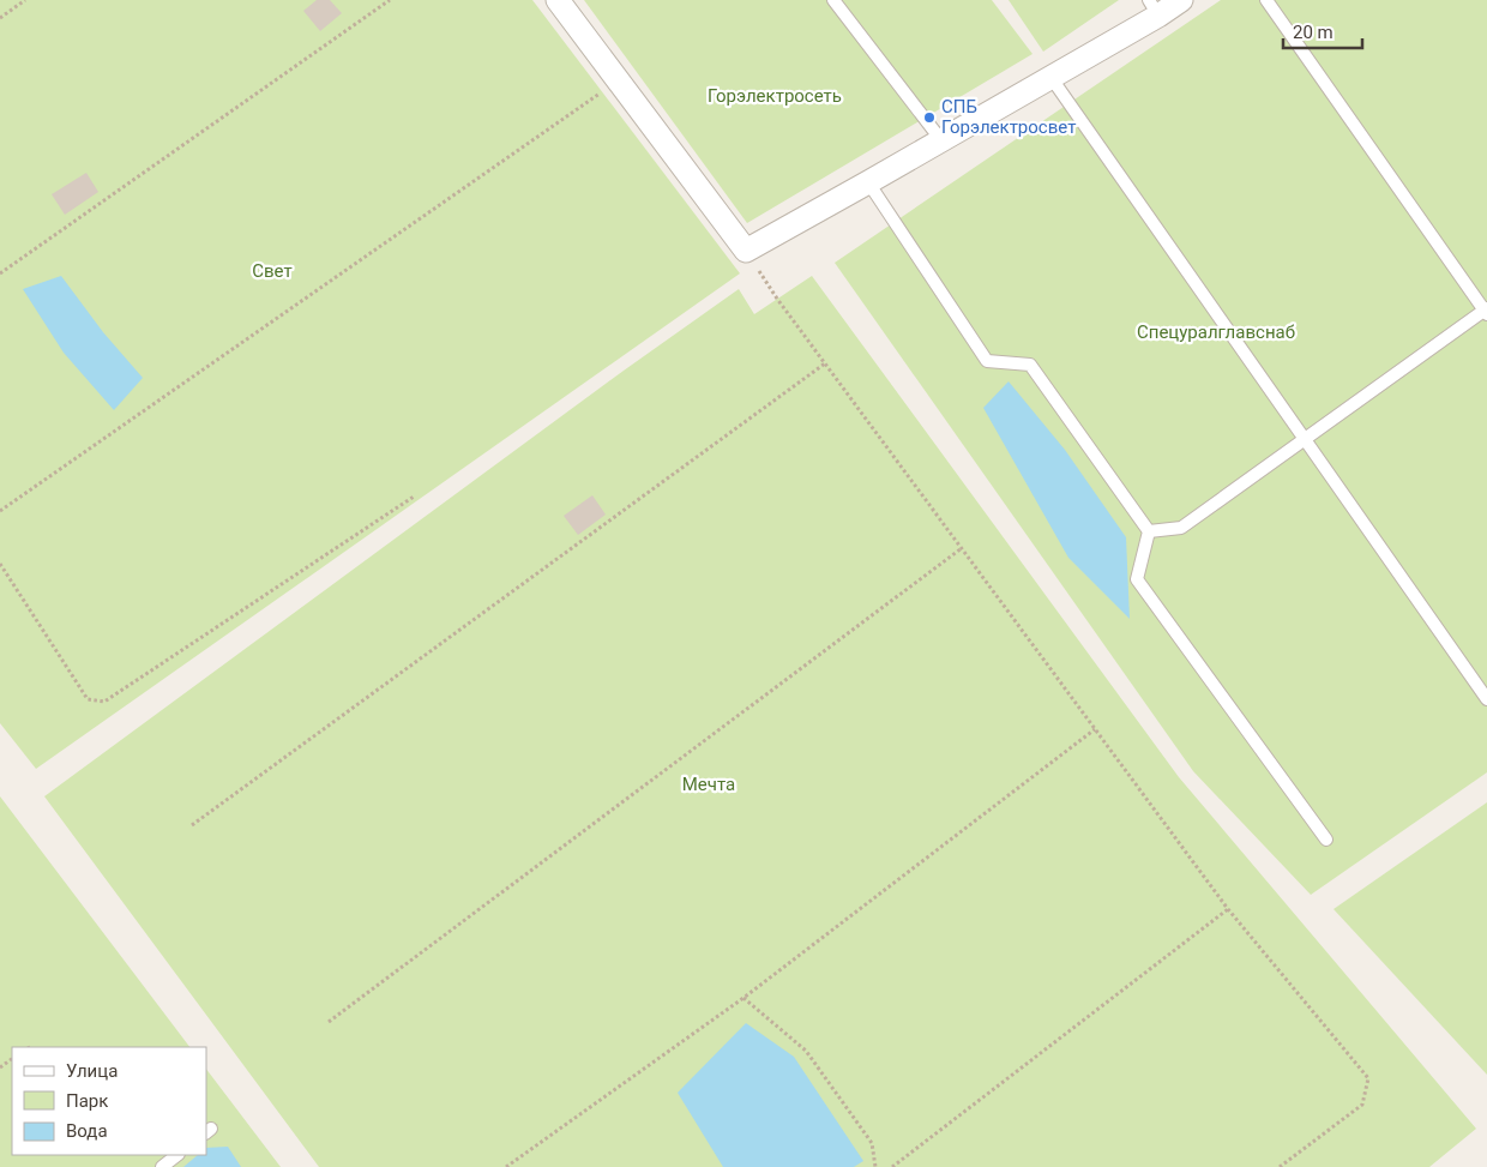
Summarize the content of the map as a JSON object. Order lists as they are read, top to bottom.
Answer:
{
  "parks": [
    "Горэлектросеть",
    "Свет",
    "Спецуралглавснаб",
    "Мечта"
  ],
  "places": ["СПБ Горэлектросвет"],
  "legend": ["Улица", "Парк", "Вода"],
  "scale_bar": "20 m"
}
